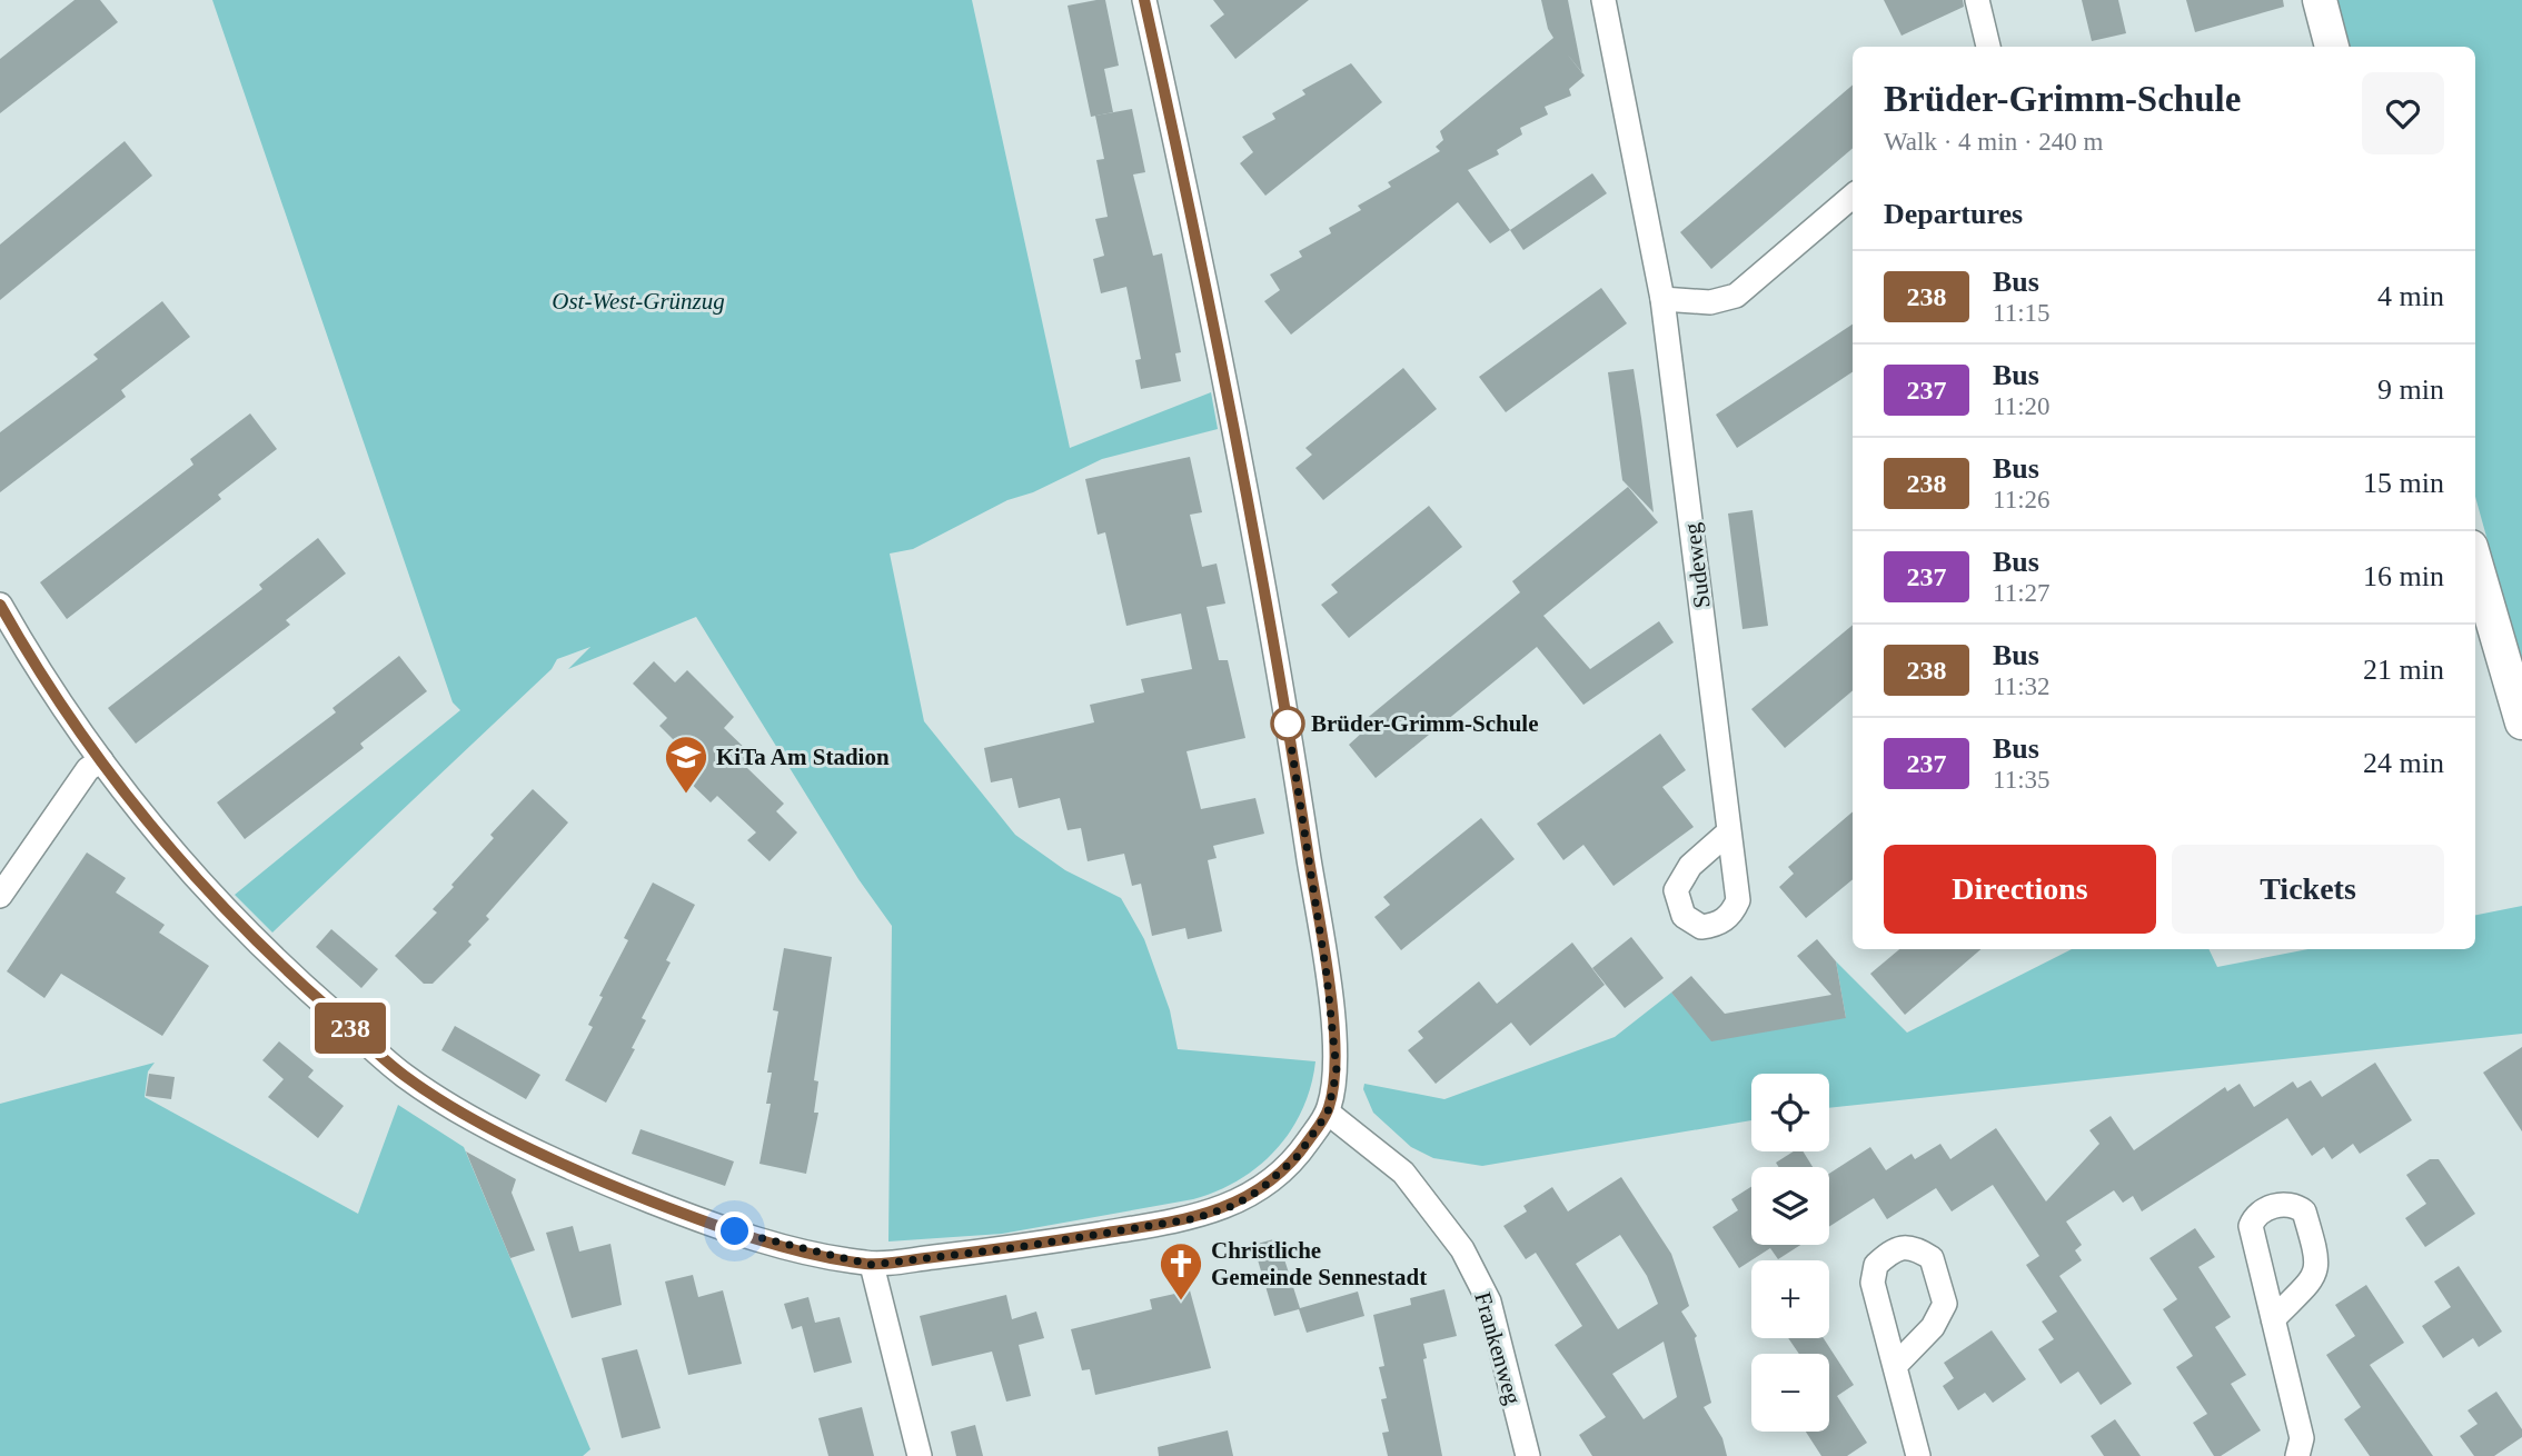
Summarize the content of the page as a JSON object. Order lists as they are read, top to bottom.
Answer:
{
  "streets": {
    "street": ["Sudeweg", "Frankenweg"]
  },
  "parks": ["Ost-West-Grünzug"],
  "places": {
    "other": ["Brüder-Grimm-Schule"],
    "school or university": ["KiTa Am Stadion"],
    "church": ["Christliche Gemeinde Sennestadt"]
  },
  "lines": ["bus line 238"],
  "page": {
    "on_map": "238",
    "heading": [
      ["Brüder-Grimm-Schule", "Walk · 4 min · 240 m"],
      "Departures"
    ],
    "list": [
      {
        "mark": "238",
        "name": "Bus",
        "note": "11:15",
        "value": "4 min"
      },
      {
        "mark": "237",
        "name": "Bus",
        "note": "11:20",
        "value": "9 min"
      },
      {
        "mark": "238",
        "name": "Bus",
        "note": "11:26",
        "value": "15 min"
      },
      {
        "mark": "237",
        "name": "Bus",
        "note": "11:27",
        "value": "16 min"
      },
      {
        "mark": "238",
        "name": "Bus",
        "note": "11:32",
        "value": "21 min"
      },
      {
        "mark": "237",
        "name": "Bus",
        "note": "11:35",
        "value": "24 min"
      }
    ],
    "buttons": ["Directions", "Tickets"],
    "map_buttons": ["+", "−"]
  }
}
